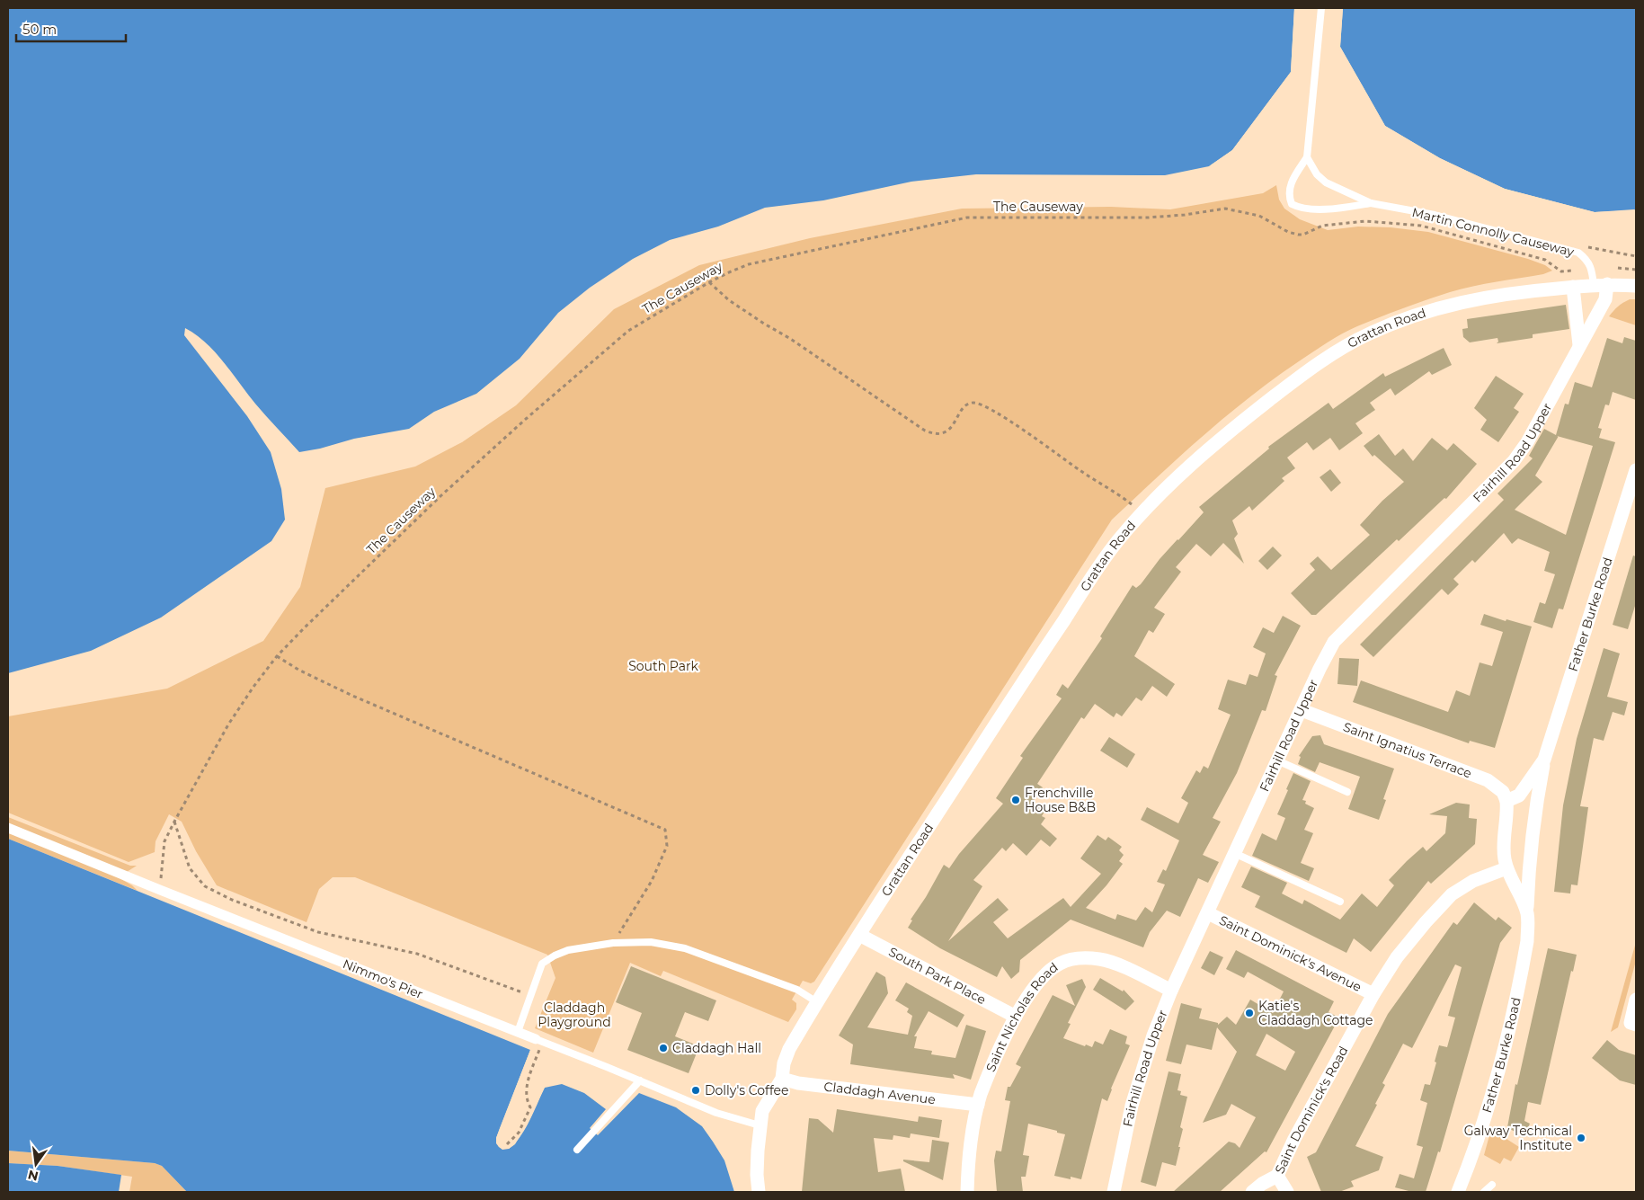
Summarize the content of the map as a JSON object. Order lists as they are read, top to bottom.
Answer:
{
  "streets": {
    "street": [
      "Grattan Road",
      "Fairhill Road Upper",
      "Father Burke Road",
      "Saint Ignatius Terrace",
      "Saint Dominick's Avenue",
      "South Park Place",
      "Nimmo's Pier",
      "Saint Nicholas Road",
      "Claddagh Avenue",
      "Saint Dominick's Road"
    ],
    "lane": ["Martin Connolly Causeway"],
    "path": ["The Causeway"]
  },
  "crossings": [
    ["The Causeway", "Nimmo's Pier"],
    ["Martin Connolly Causeway", "Grattan Road"],
    ["Martin Connolly Causeway", "Fairhill Road Upper"],
    ["Grattan Road", "Fairhill Road Upper"],
    ["Grattan Road", "South Park Place"],
    ["Grattan Road", "Claddagh Avenue"],
    ["Fairhill Road Upper", "Saint Ignatius Terrace"],
    ["Fairhill Road Upper", "Saint Dominick's Avenue"],
    ["Fairhill Road Upper", "Saint Nicholas Road"],
    ["Father Burke Road", "Saint Ignatius Terrace"],
    ["Father Burke Road", "Saint Dominick's Road"],
    ["Saint Dominick's Avenue", "Saint Dominick's Road"],
    ["South Park Place", "Saint Nicholas Road"],
    ["Saint Nicholas Road", "Claddagh Avenue"]
  ],
  "parks": ["South Park", "Claddagh Playground"],
  "places": [
    "Frenchville House B&B",
    "Katie's Claddagh Cottage",
    "Claddagh Hall",
    "Dolly's Coffee",
    "Galway Technical Institute"
  ],
  "scale_bar": "50 m",
  "north": "bottom"
}
